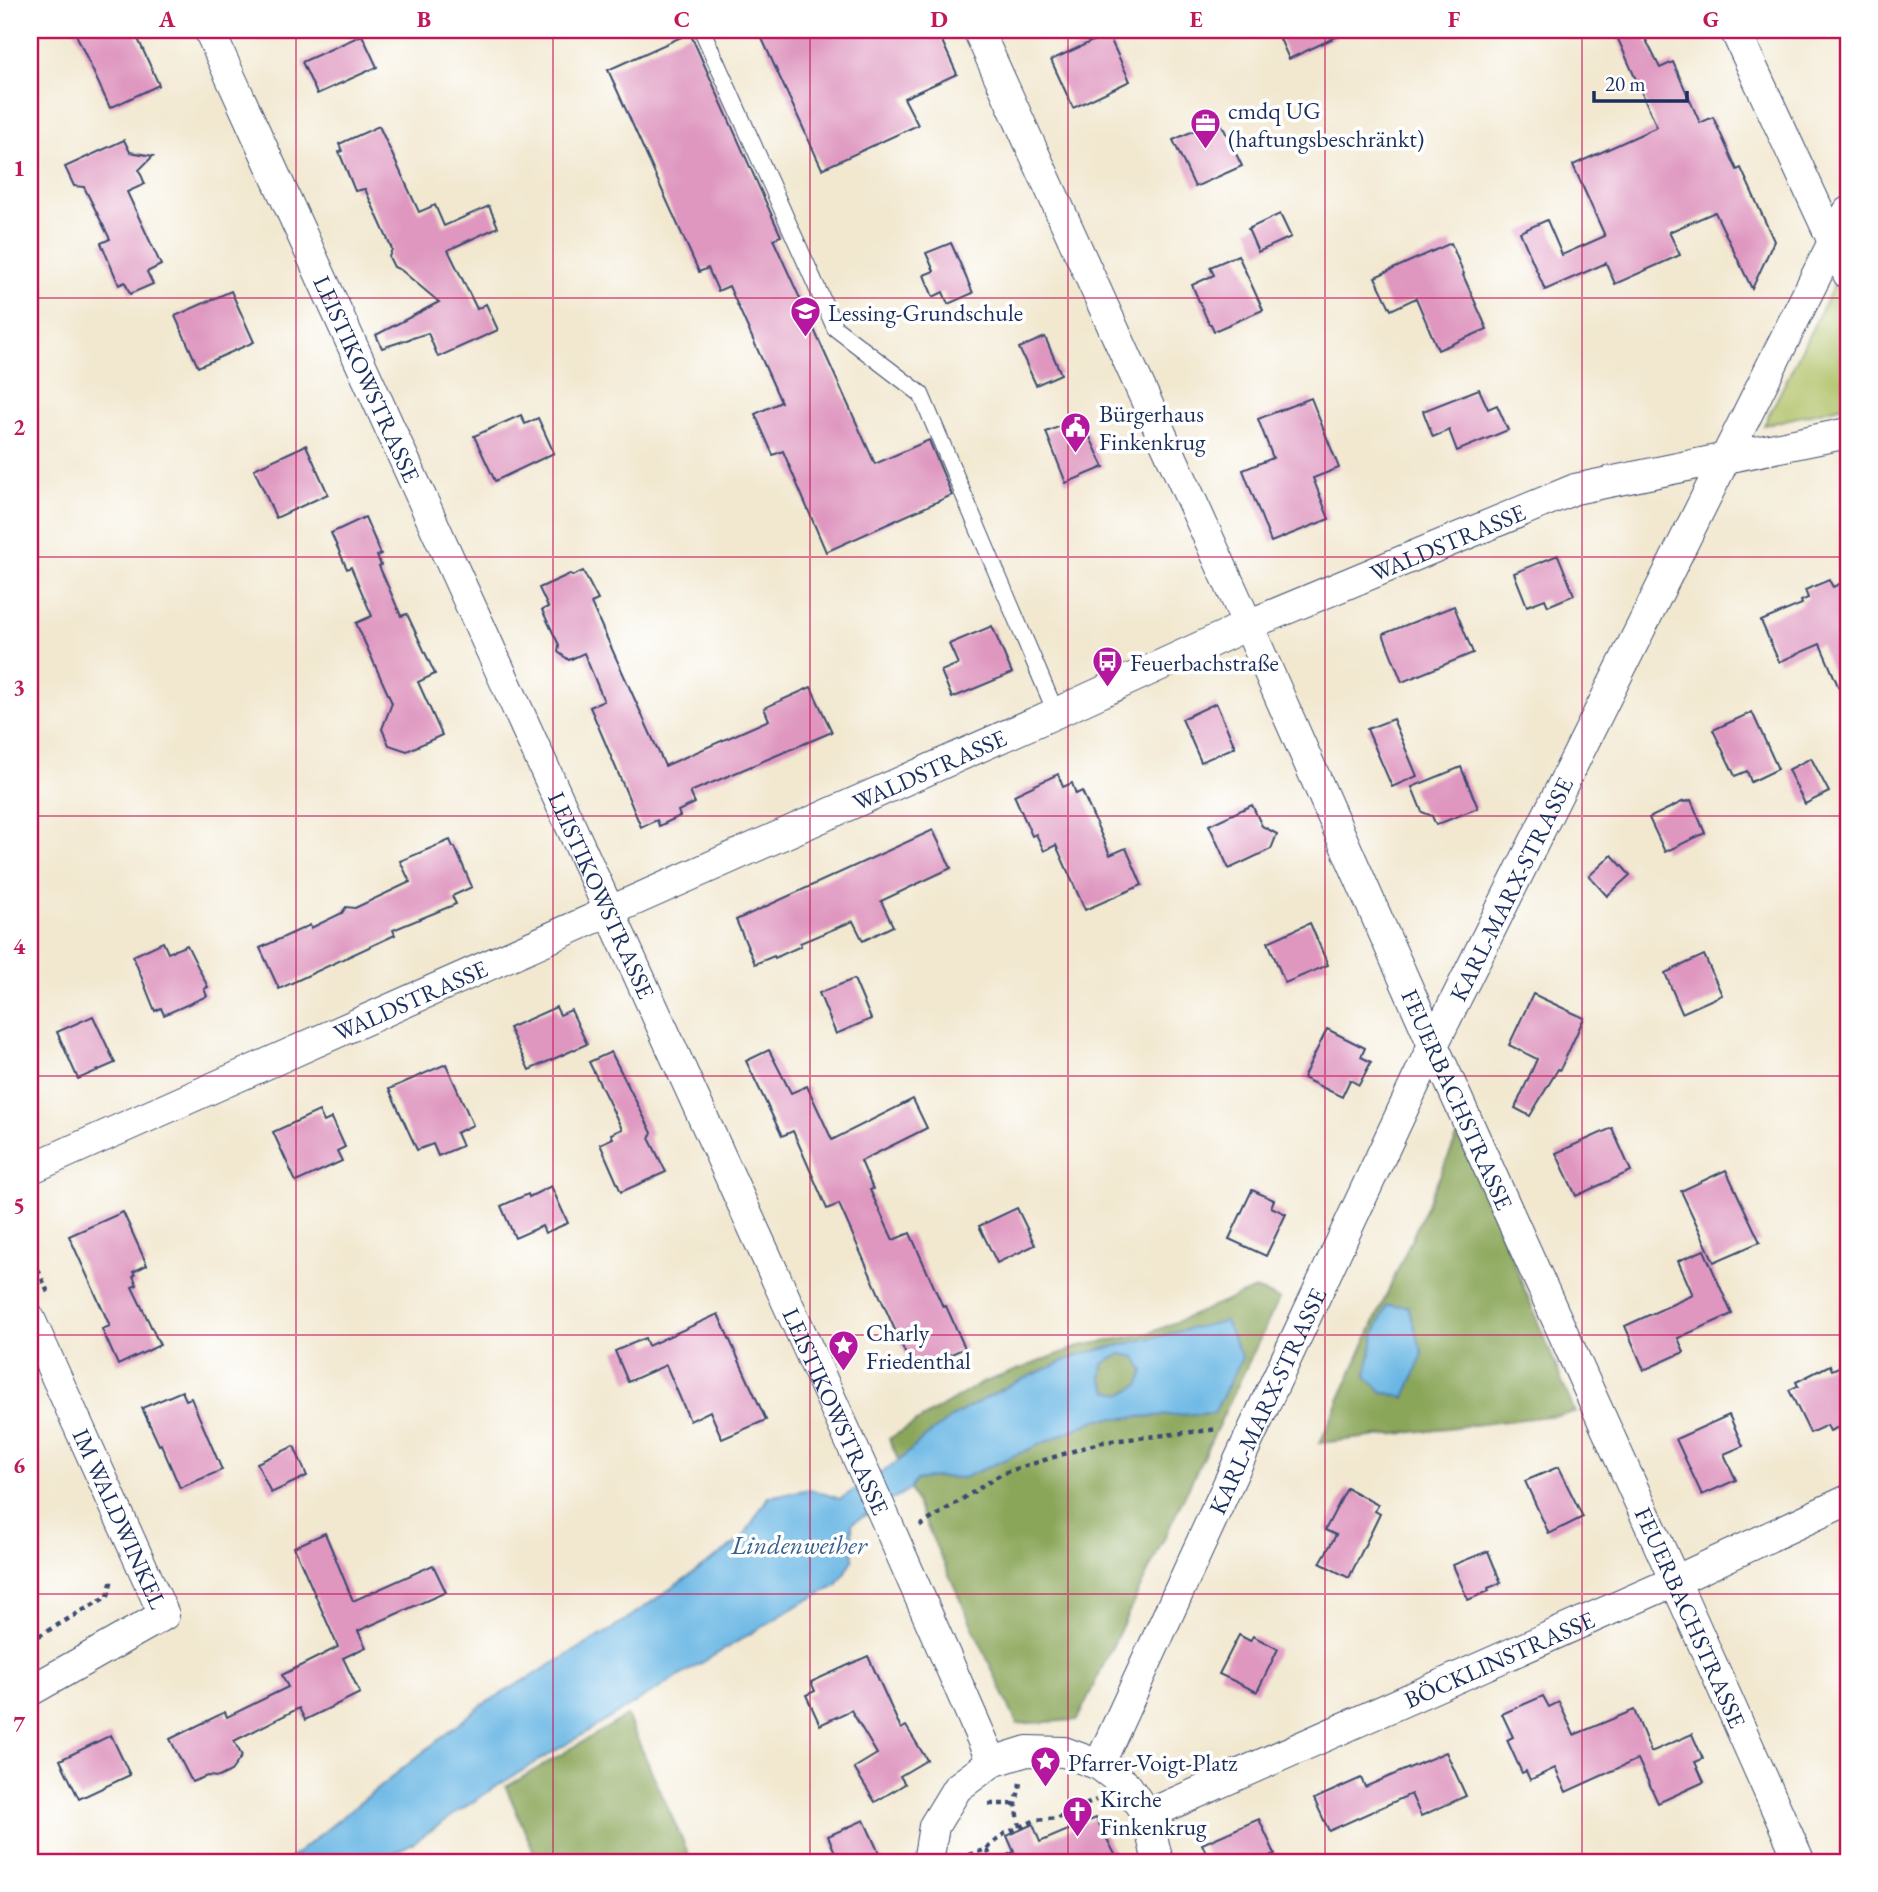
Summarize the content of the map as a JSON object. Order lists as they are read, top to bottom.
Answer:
{
  "streets": {
    "street": [
      "LEISTIKOWSTRASSE",
      "WALDSTRASSE",
      "KARL-MARX-STRASSE",
      "FEUERBACHSTRASSE",
      "IM WALDWINKEL",
      "BÖCKLINSTRASSE"
    ]
  },
  "crossings": [
    ["LEISTIKOWSTRASSE", "WALDSTRASSE"],
    ["WALDSTRASSE", "KARL-MARX-STRASSE"],
    ["WALDSTRASSE", "FEUERBACHSTRASSE"],
    ["KARL-MARX-STRASSE", "FEUERBACHSTRASSE"],
    ["FEUERBACHSTRASSE", "BÖCKLINSTRASSE"]
  ],
  "water": ["Lindenweiher"],
  "places": {
    "office": ["cmdq UG (haftungsbeschränkt)"],
    "school or university": ["Lessing-Grundschule"],
    "public building": ["Bürgerhaus Finkenkrug"],
    "bus stop": ["Feuerbachstraße"],
    "place": ["Charly Friedenthal", "Pfarrer-Voigt-Platz"],
    "church": ["Kirche Finkenkrug"]
  },
  "scale_bar": "20 m",
  "grid": {
    "columns": [
      "A",
      "B",
      "C",
      "D",
      "E",
      "F",
      "G"
    ],
    "rows": [
      "1",
      "2",
      "3",
      "4",
      "5",
      "6",
      "7"
    ]
  }
}
